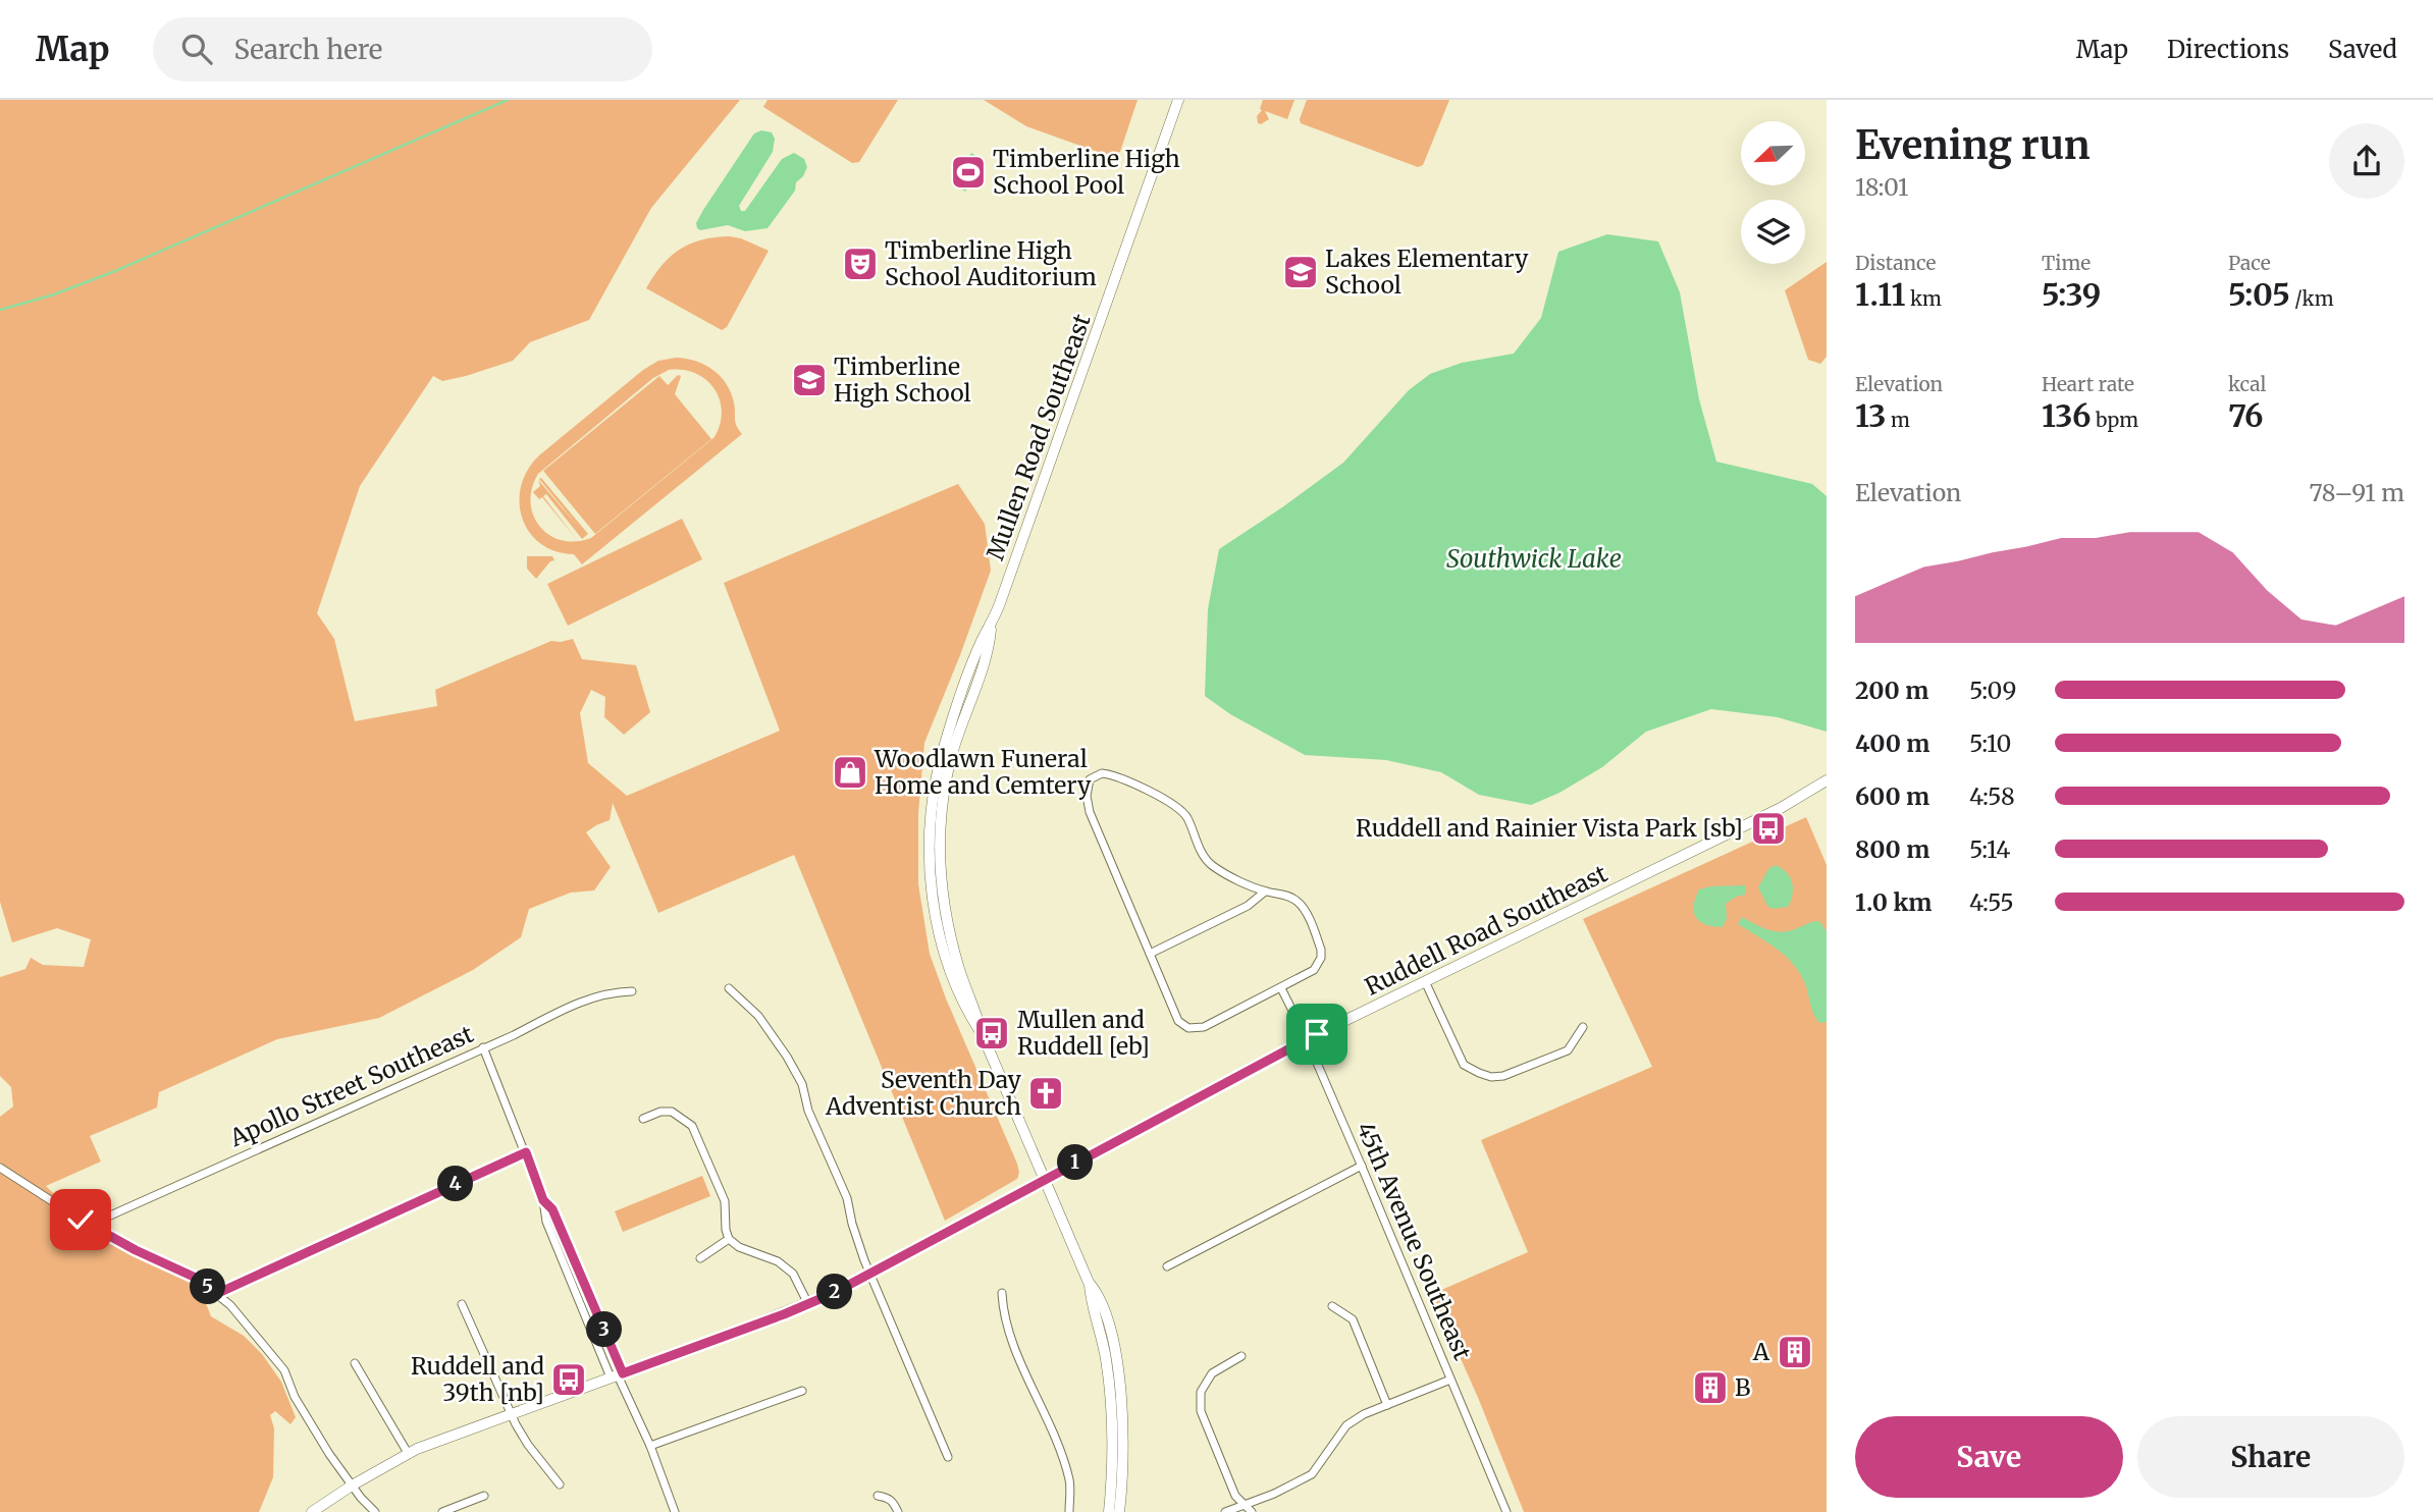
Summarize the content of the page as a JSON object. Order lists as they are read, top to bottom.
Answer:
{
  "streets": {
    "street": [
      "Mullen Road Southeast",
      "Ruddell Road Southeast",
      "Apollo Street Southeast",
      "45th Avenue Southeast"
    ]
  },
  "crossings": [
    ["Mullen Road Southeast", "Ruddell Road Southeast"],
    ["Ruddell Road Southeast", "45th Avenue Southeast"]
  ],
  "water": ["Southwick Lake"],
  "places": {
    "sports": ["Timberline High School Pool"],
    "theatre": ["Timberline High School Auditorium"],
    "school or university": ["Lakes Elementary School", "Timberline High School"],
    "shop": ["Woodlawn Funeral Home and Cemtery"],
    "bus stop": ["Ruddell and Rainier Vista Park [sb]", "Mullen and Ruddell [eb]", "Ruddell and 39th [nb]"],
    "church": ["Seventh Day Adventist Church"],
    "building": ["A", "B"]
  },
  "north": "bottom left",
  "page": {
    "header": "Map",
    "search": "Search here",
    "nav": ["Map", "Directions", "Saved"],
    "heading": ["Evening run", "18:01"],
    "stats": [
      ["Distance", "1.11 km"],
      ["Time", "5:39"],
      ["Pace", "5:05 /km"],
      ["Elevation", "13 m"],
      ["Heart rate", "136 bpm"],
      ["kcal", "76"]
    ],
    "chart": ["Elevation", "78–91 m"],
    "list": [
      {
        "name": "200 m",
        "note": "5:09"
      },
      {
        "name": "400 m",
        "note": "5:10"
      },
      {
        "name": "600 m",
        "note": "4:58"
      },
      {
        "name": "800 m",
        "note": "5:14"
      },
      {
        "name": "1.0 km",
        "note": "4:55"
      }
    ],
    "pins": [
      "1",
      "4",
      "5",
      "2",
      "3"
    ],
    "buttons": ["Save", "Share"]
  }
}
